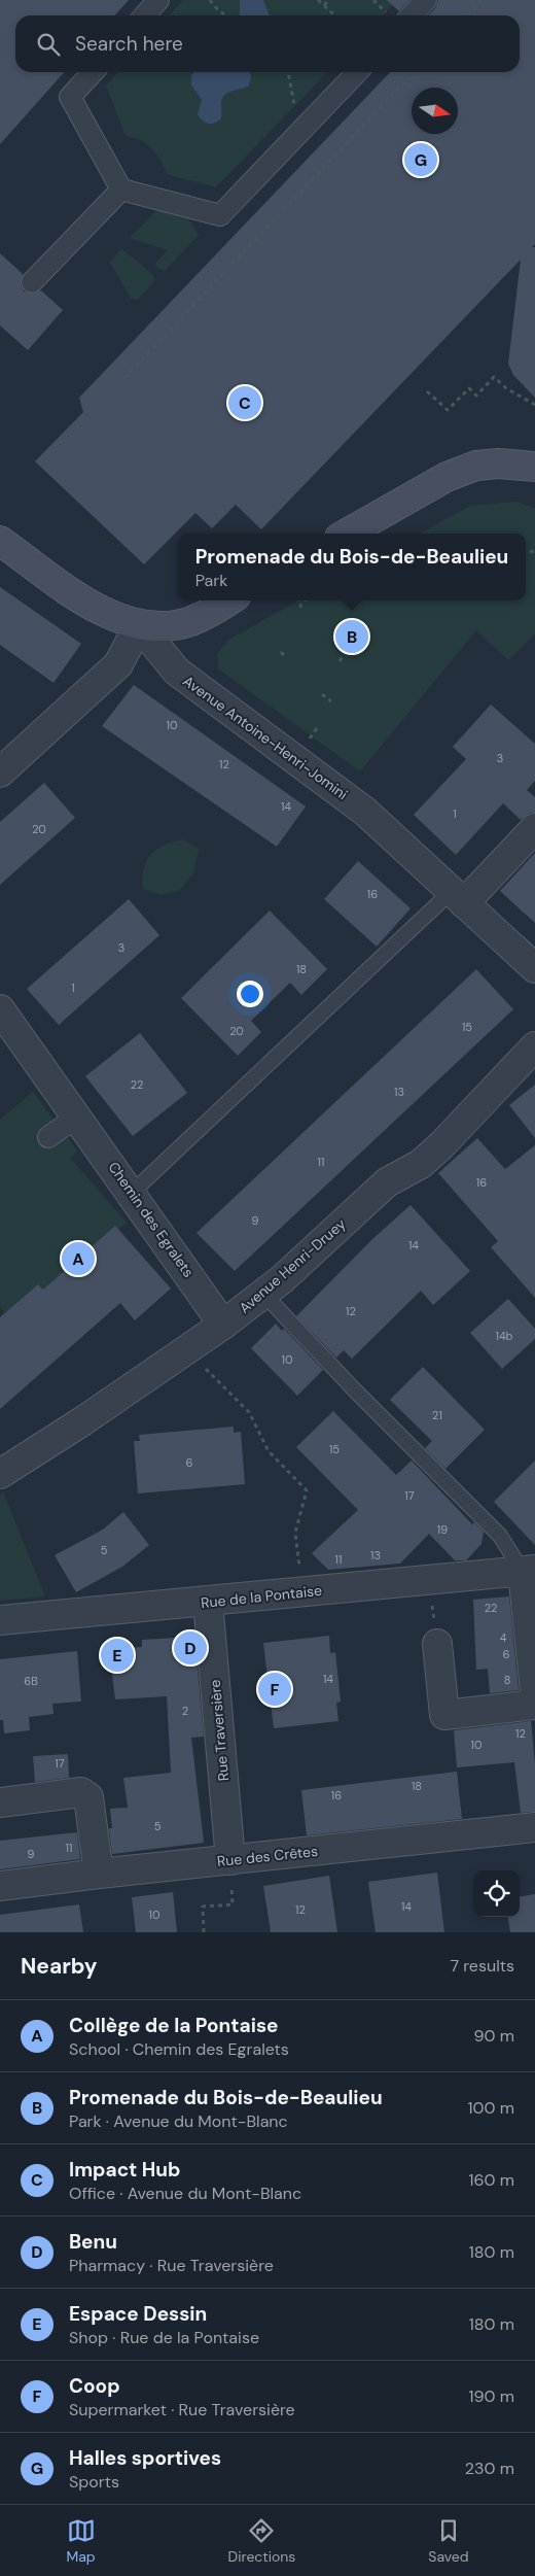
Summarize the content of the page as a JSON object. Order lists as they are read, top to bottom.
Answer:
{
  "streets": {
    "street": [
      "Avenue Antoine-Henri-Jomini",
      "Chemin des Egralets",
      "Avenue Henri-Druey",
      "Rue de la Pontaise",
      "Rue Traversière",
      "Rue des Crêtes"
    ]
  },
  "crossings": [
    ["Chemin des Egralets", "Avenue Henri-Druey"],
    ["Rue de la Pontaise", "Rue Traversière"],
    ["Rue Traversière", "Rue des Crêtes"]
  ],
  "house_numbers": [
    "10",
    "3",
    "12",
    "14",
    "1",
    "20",
    "16",
    "3",
    "18",
    "1",
    "15",
    "20",
    "22",
    "13",
    "11",
    "16",
    "9",
    "14",
    "12",
    "14b",
    "10",
    "21",
    "15",
    "6",
    "17",
    "19",
    "5",
    "13",
    "11",
    "22",
    "4",
    "6",
    "14",
    "8",
    "6B",
    "2",
    "12",
    "10",
    "17",
    "18",
    "16",
    "5",
    "11",
    "9",
    "14",
    "12",
    "10"
  ],
  "north": "right",
  "page": {
    "search": "Search here",
    "pins": [
      "G",
      "C",
      "B",
      "A",
      "D",
      "E",
      "F"
    ],
    "popup": ["Promenade du Bois-de-Beaulieu", "Park"],
    "heading": ["Nearby", "7 results"],
    "list": [
      {
        "mark": "A",
        "name": "Collège de la Pontaise",
        "note": "School · Chemin des Egralets",
        "value": "90 m"
      },
      {
        "mark": "B",
        "name": "Promenade du Bois-de-Beaulieu",
        "note": "Park · Avenue du Mont-Blanc",
        "value": "100 m"
      },
      {
        "mark": "C",
        "name": "Impact Hub",
        "note": "Office · Avenue du Mont-Blanc",
        "value": "160 m"
      },
      {
        "mark": "D",
        "name": "Benu",
        "note": "Pharmacy · Rue Traversière",
        "value": "180 m"
      },
      {
        "mark": "E",
        "name": "Espace Dessin",
        "note": "Shop · Rue de la Pontaise",
        "value": "180 m"
      },
      {
        "mark": "F",
        "name": "Coop",
        "note": "Supermarket · Rue Traversière",
        "value": "190 m"
      },
      {
        "mark": "G",
        "name": "Halles sportives",
        "note": "Sports",
        "value": "230 m"
      }
    ],
    "nav": ["Map", "Directions", "Saved"]
  }
}
